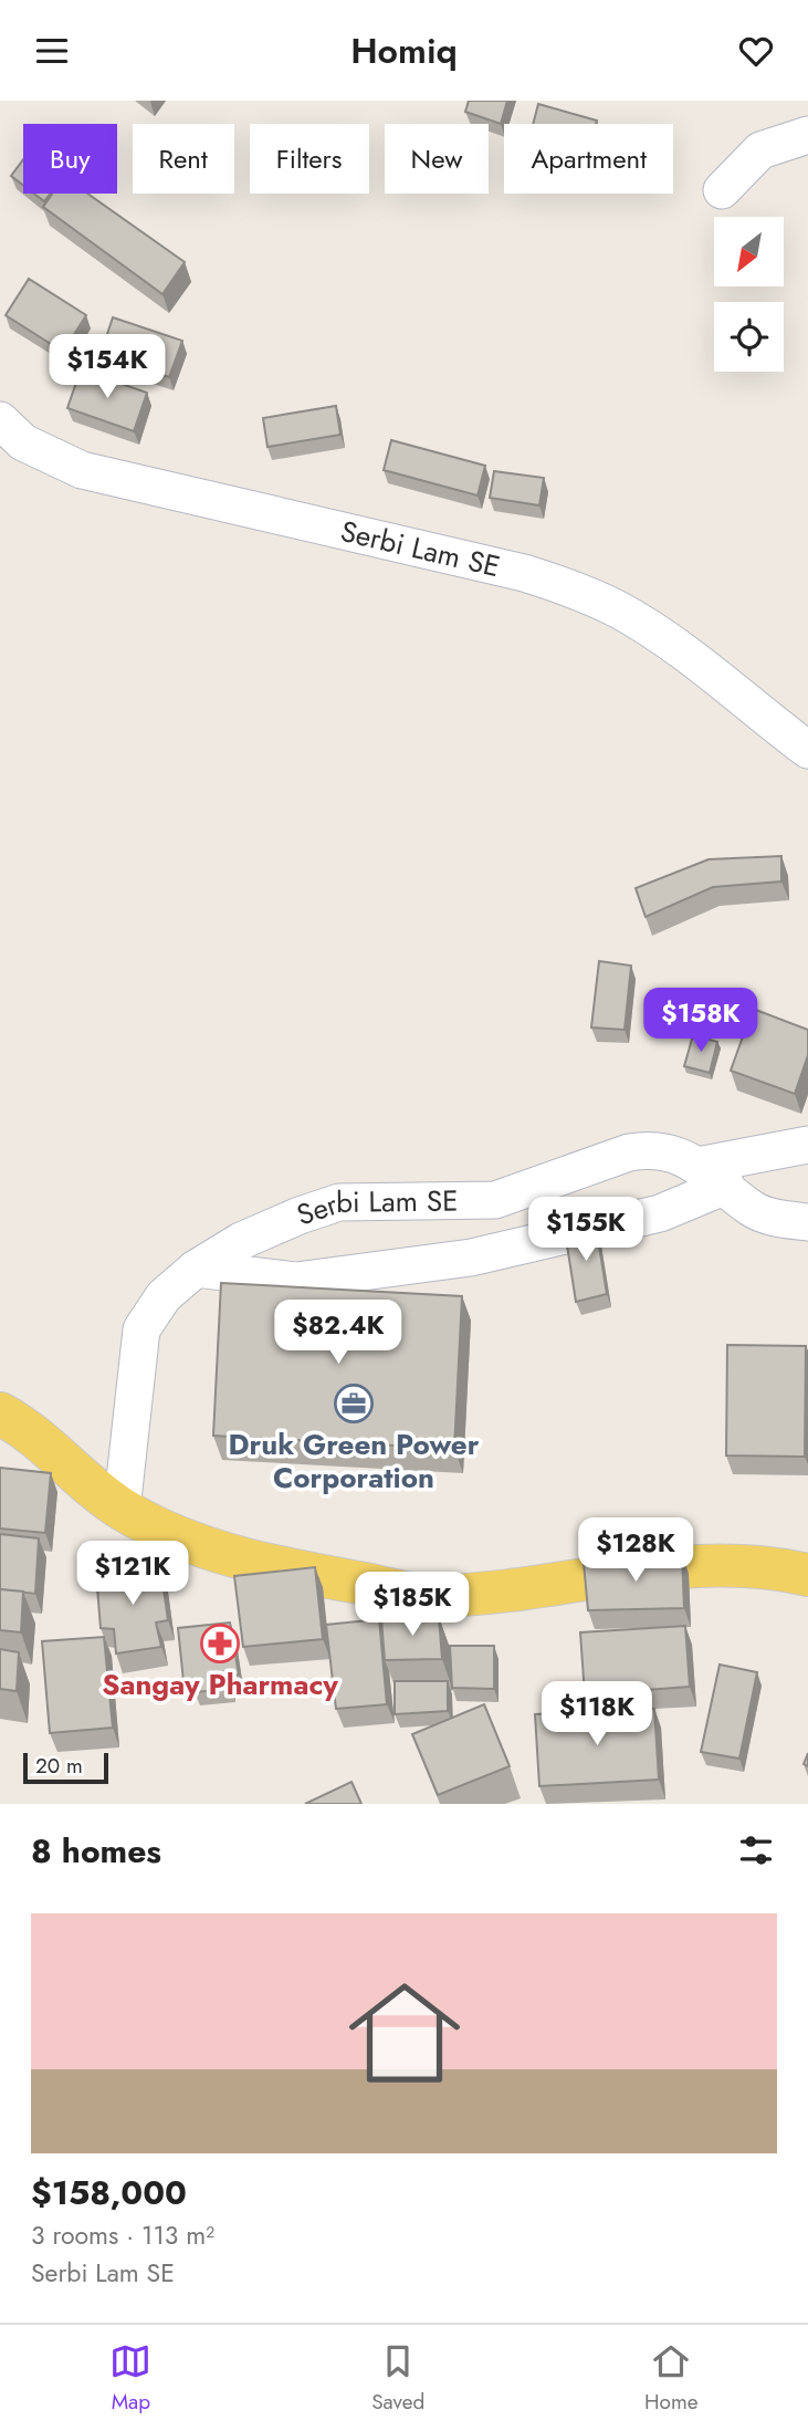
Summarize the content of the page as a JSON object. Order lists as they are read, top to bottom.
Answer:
{
  "streets": {
    "street": ["Serbi Lam SE"]
  },
  "places": {
    "office": ["Druk Green Power Corporation"],
    "pharmacy": ["Sangay Pharmacy"]
  },
  "scale_bar": "20 m",
  "north": "bottom left",
  "page": {
    "header": "Homiq",
    "chip": [
      "Buy",
      "Rent",
      "Filters",
      "New",
      "Apartment"
    ],
    "price": [
      "$154K",
      "$158K",
      "$155K",
      "$82.4K",
      "$128K",
      "$121K",
      "$185K",
      "$118K"
    ],
    "scale": "20 m",
    "heading": "8 homes",
    "list": [
      {
        "name": "$158,000",
        "note": "3 rooms · 113 m² · Serbi Lam SE"
      }
    ],
    "tabs": ["Map", "Saved", "Home"]
  }
}
